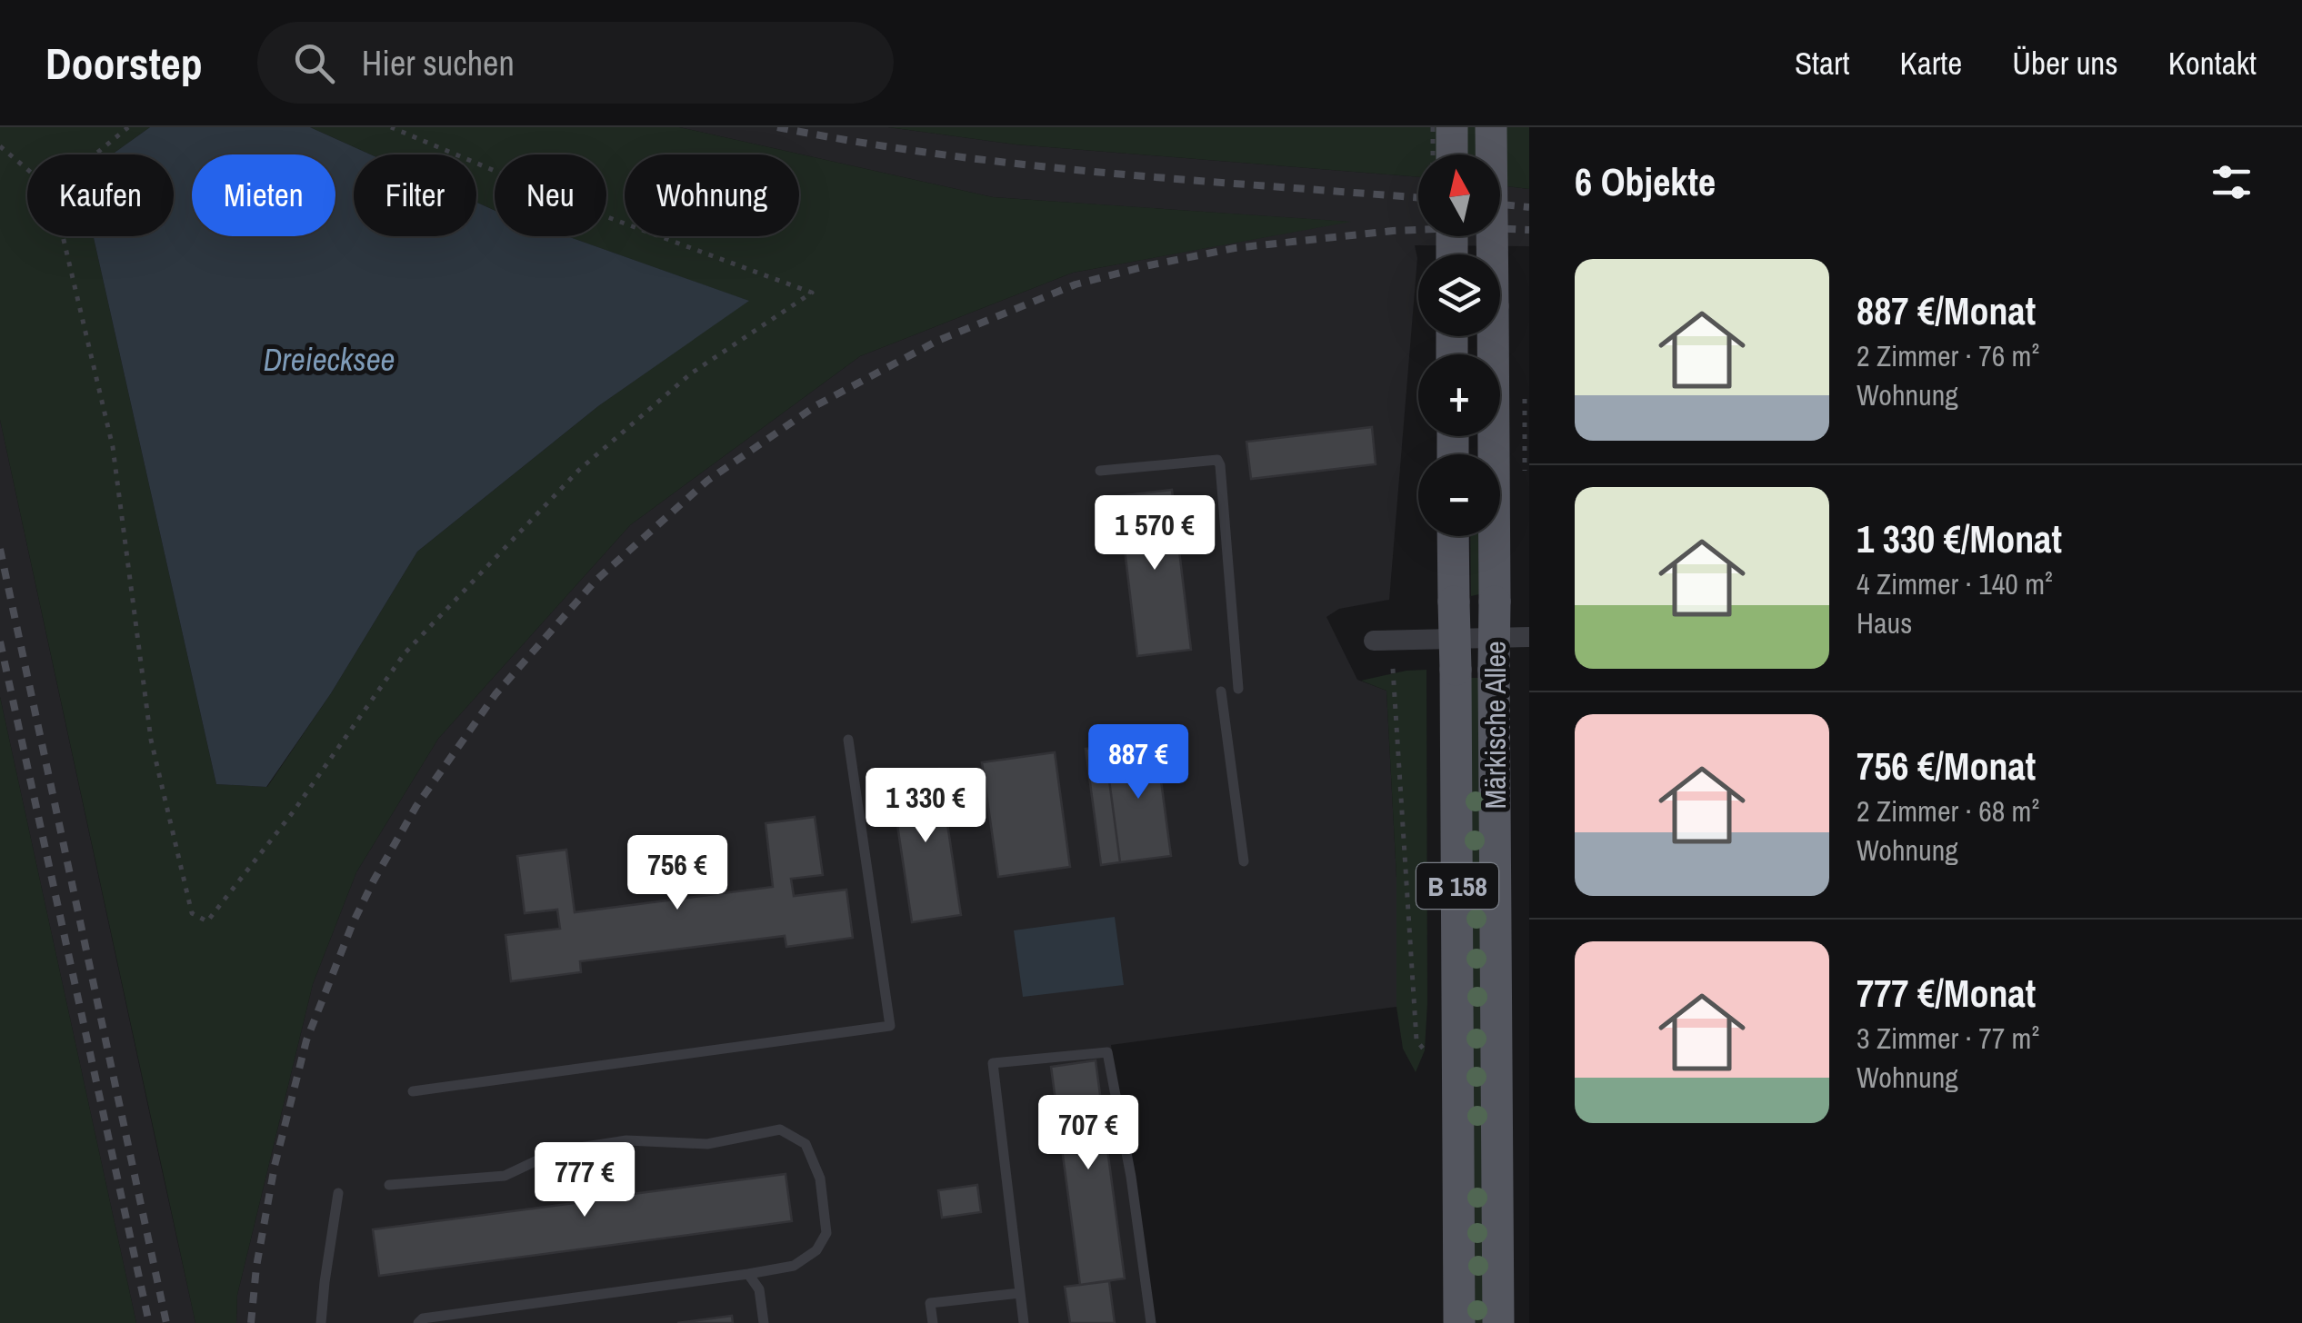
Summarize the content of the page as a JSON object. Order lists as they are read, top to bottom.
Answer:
{
  "streets": {
    "main road": ["Märkische Allee", "B 158"]
  },
  "water": ["Dreiecksee"],
  "north": "top",
  "page": {
    "header": "Doorstep",
    "search": "Hier suchen",
    "nav": [
      "Start",
      "Karte",
      "Über uns",
      "Kontakt"
    ],
    "heading": "6 Objekte",
    "map_buttons": ["+", "−"],
    "chip": [
      "Kaufen",
      "Mieten",
      "Filter",
      "Neu",
      "Wohnung"
    ],
    "list": [
      {
        "name": "887 €/Monat",
        "note": "2 Zimmer · 76 m² · Wohnung"
      },
      {
        "name": "1 330 €/Monat",
        "note": "4 Zimmer · 140 m² · Haus"
      },
      {
        "name": "756 €/Monat",
        "note": "2 Zimmer · 68 m² · Wohnung"
      },
      {
        "name": "777 €/Monat",
        "note": "3 Zimmer · 77 m² · Wohnung"
      }
    ],
    "price": [
      "1 570 €",
      "887 €",
      "1 330 €",
      "756 €",
      "707 €",
      "777 €"
    ]
  }
}
